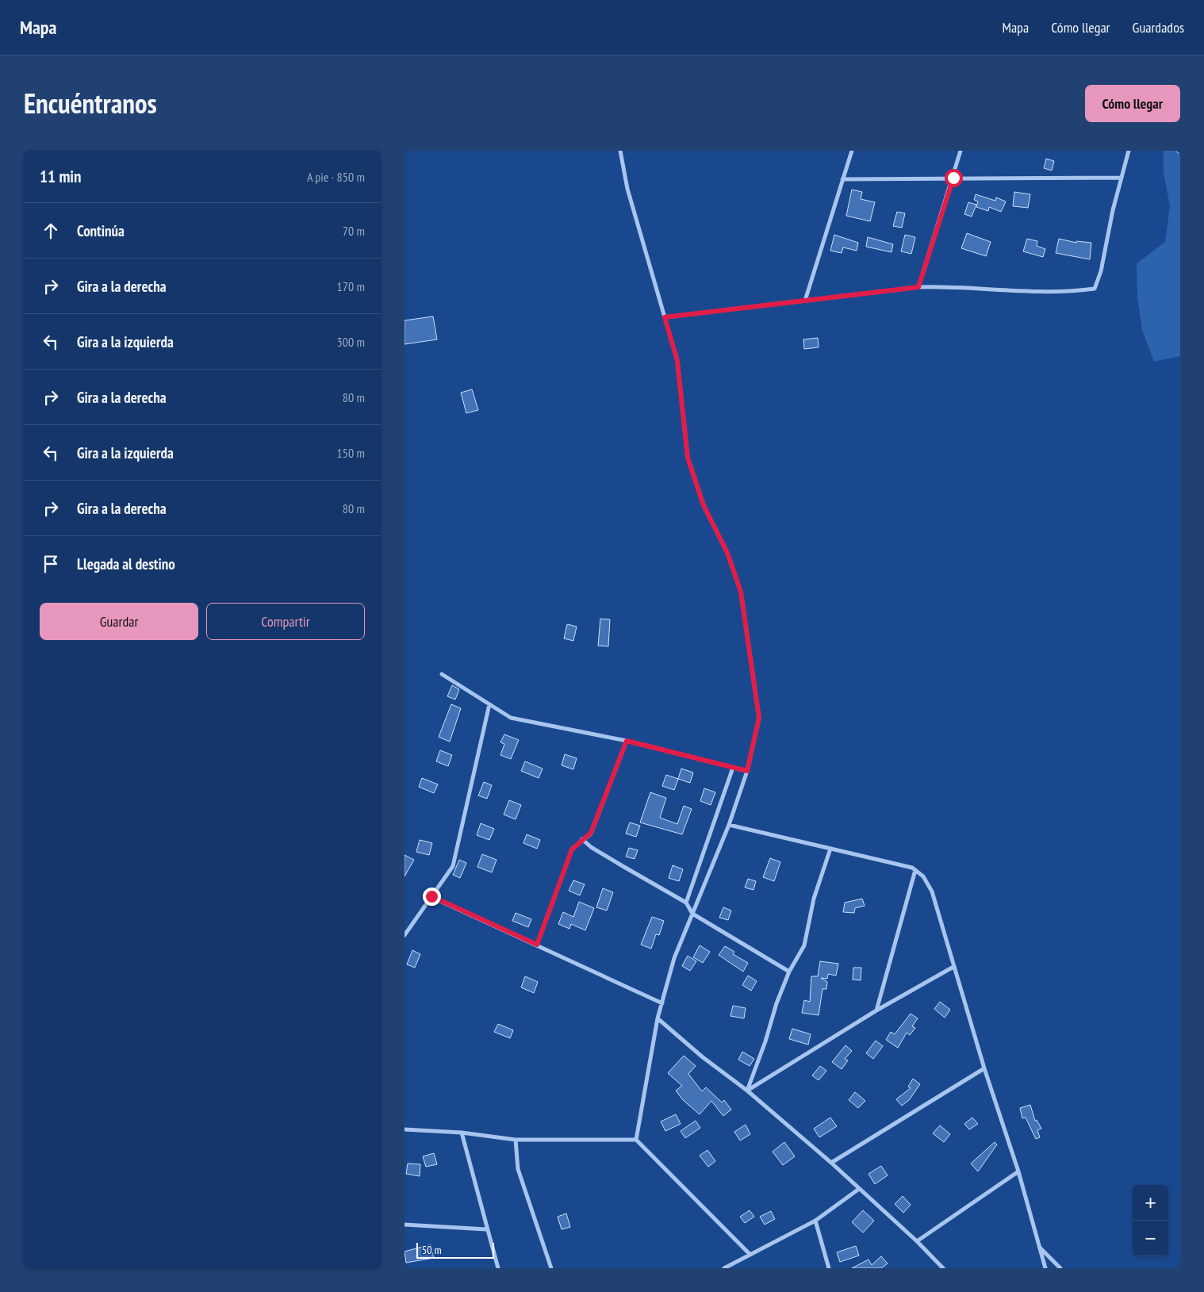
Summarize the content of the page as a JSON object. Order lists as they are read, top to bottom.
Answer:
{
  "scale_bar": "50 m",
  "page": {
    "header": "Mapa",
    "nav": ["Mapa", "Cómo llegar", "Guardados"],
    "title": "Encuéntranos",
    "buttons": [
      "Cómo llegar",
      ["Guardar", "Compartir"]
    ],
    "heading": ["11 min", "A pie · 850 m"],
    "list": [
      ["Continúa", "70 m"],
      ["Gira a la derecha", "170 m"],
      ["Gira a la izquierda", "300 m"],
      ["Gira a la derecha", "80 m"],
      ["Gira a la izquierda", "150 m"],
      ["Gira a la derecha", "80 m"],
      "Llegada al destino"
    ],
    "map_buttons": ["+", "−"],
    "scale": "50 m"
  }
}
